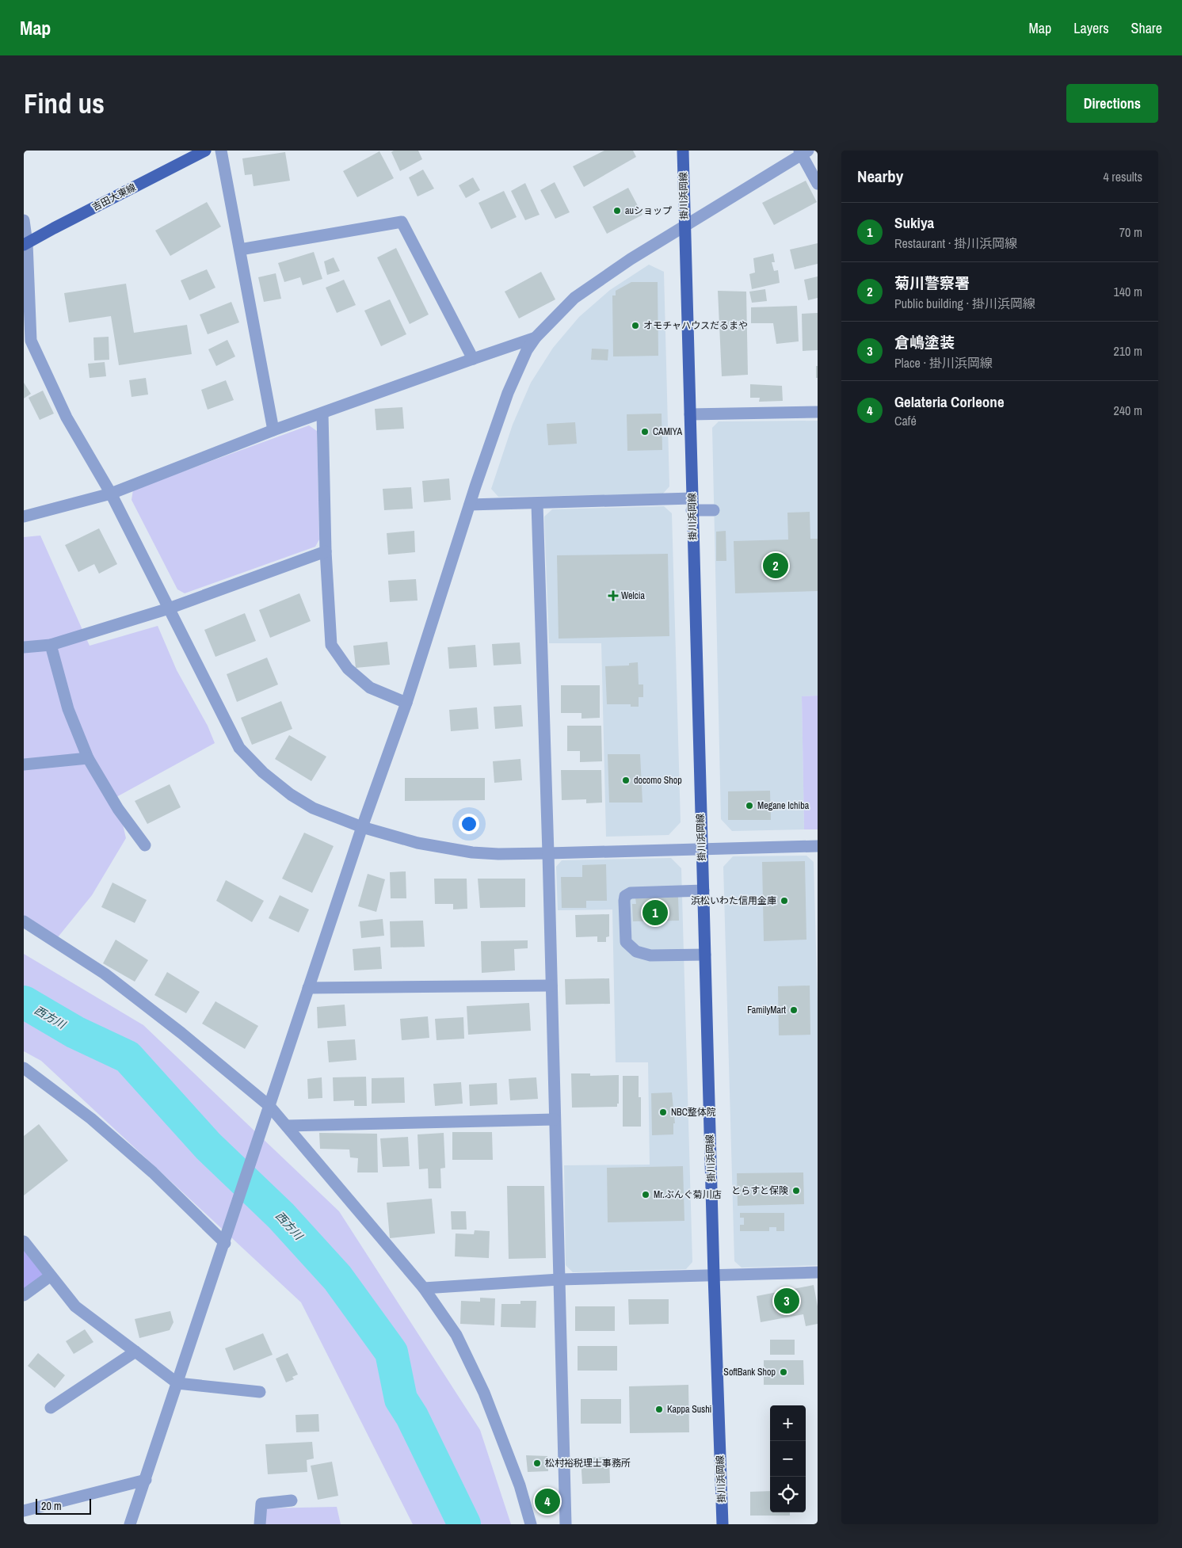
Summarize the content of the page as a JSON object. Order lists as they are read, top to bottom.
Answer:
{
  "streets": {
    "main road": ["掛川浜岡線", "吉田大東線"]
  },
  "water": ["西方川"],
  "places": {
    "other": [
      "auショップ",
      "オモチャハウスだるまや",
      "CAMIYA",
      "docomo Shop",
      "Megane Ichiba",
      "浜松いわた信用金庫",
      "FamilyMart",
      "NBC整体院",
      "とらすと保険",
      "Mr.ぶんぐ菊川店",
      "SoftBank Shop",
      "Kappa Sushi",
      "松村裕税理士事務所"
    ],
    "health": ["Welcia"]
  },
  "scale_bar": "20 m",
  "page": {
    "header": "Map",
    "nav": ["Map", "Layers", "Share"],
    "buttons": "Directions",
    "title": "Find us",
    "heading": ["Nearby", "4 results"],
    "list": [
      {
        "mark": "1",
        "name": "Sukiya",
        "note": "Restaurant · 掛川浜岡線",
        "value": "70 m"
      },
      {
        "mark": "2",
        "name": "菊川警察署",
        "note": "Public building · 掛川浜岡線",
        "value": "140 m"
      },
      {
        "mark": "3",
        "name": "倉嶋塗装",
        "note": "Place · 掛川浜岡線",
        "value": "210 m"
      },
      {
        "mark": "4",
        "name": "Gelateria Corleone",
        "note": "Café",
        "value": "240 m"
      }
    ],
    "pins": [
      "2",
      "1",
      "3",
      "4"
    ],
    "map_buttons": ["+", "−"],
    "scale": "20 m"
  }
}
